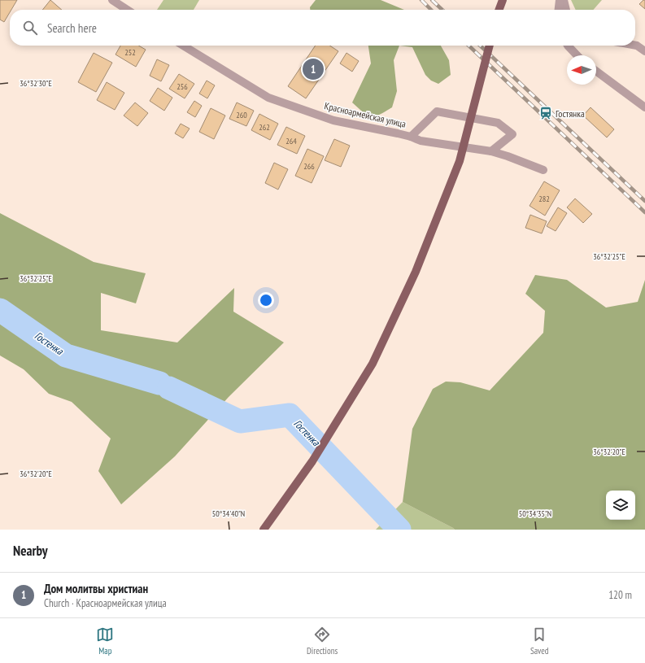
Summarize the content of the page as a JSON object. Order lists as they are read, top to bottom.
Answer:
{
  "streets": {
    "street": ["Красноармейская улица"]
  },
  "water": ["Гостенка"],
  "places": {
    "station": ["Гостянка"]
  },
  "house_numbers": [
    "252",
    "256",
    "260",
    "262",
    "264",
    "266",
    "282"
  ],
  "north": "left",
  "page": {
    "search": "Search here",
    "pins": "1",
    "heading": "Nearby",
    "list": [
      {
        "mark": "1",
        "name": "Дом молитвы христиан",
        "note": "Church · Красноармейская улица",
        "value": "120 m"
      }
    ],
    "nav": ["Map", "Directions", "Saved"]
  },
  "coordinates": [
    "36°32'30\"E",
    "36°32'25\"E",
    "36°32'20\"E",
    "50°34'40\"N",
    "50°34'35\"N"
  ]
}
